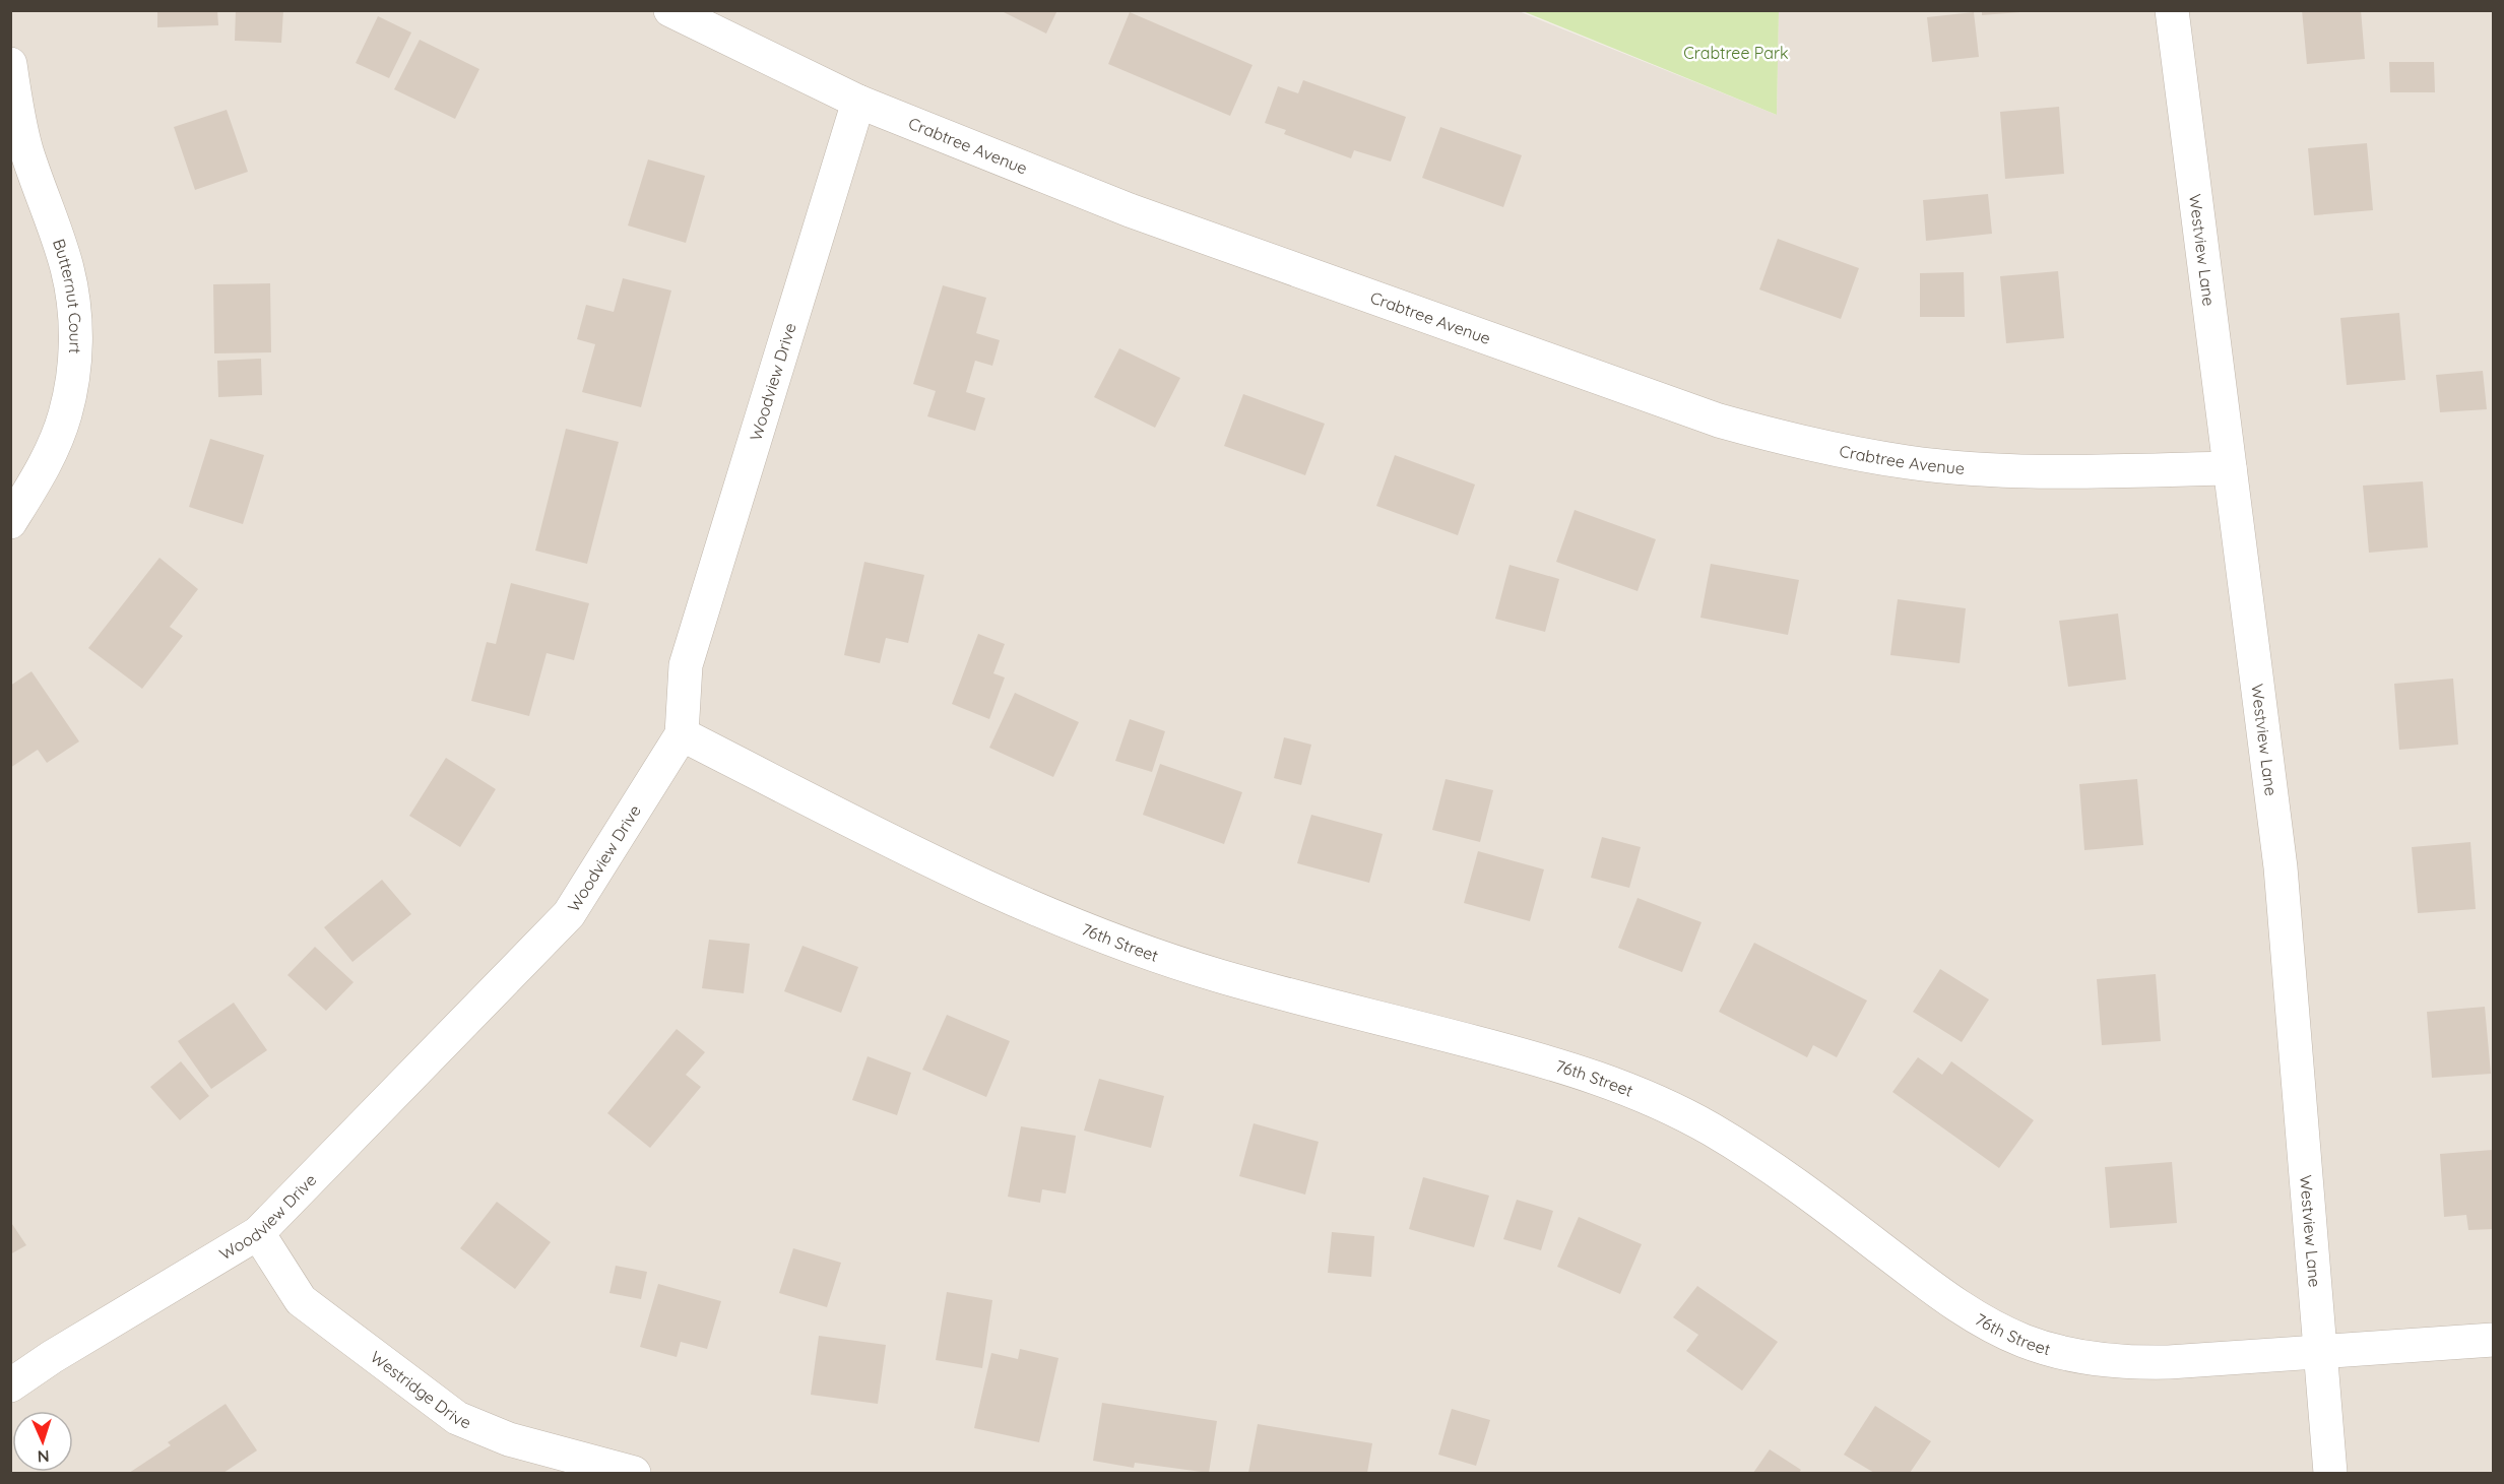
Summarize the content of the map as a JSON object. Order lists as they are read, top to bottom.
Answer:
{
  "streets": {
    "street": [
      "Crabtree Avenue",
      "Westview Lane",
      "Butternut Court",
      "Woodview Drive",
      "76th Street",
      "Westridge Drive"
    ]
  },
  "crossings": [
    ["Crabtree Avenue", "Westview Lane"],
    ["Crabtree Avenue", "Woodview Drive"],
    ["Westview Lane", "76th Street"],
    ["Woodview Drive", "76th Street"],
    ["Woodview Drive", "Westridge Drive"]
  ],
  "parks": ["Crabtree Park"],
  "north": "bottom"
}
